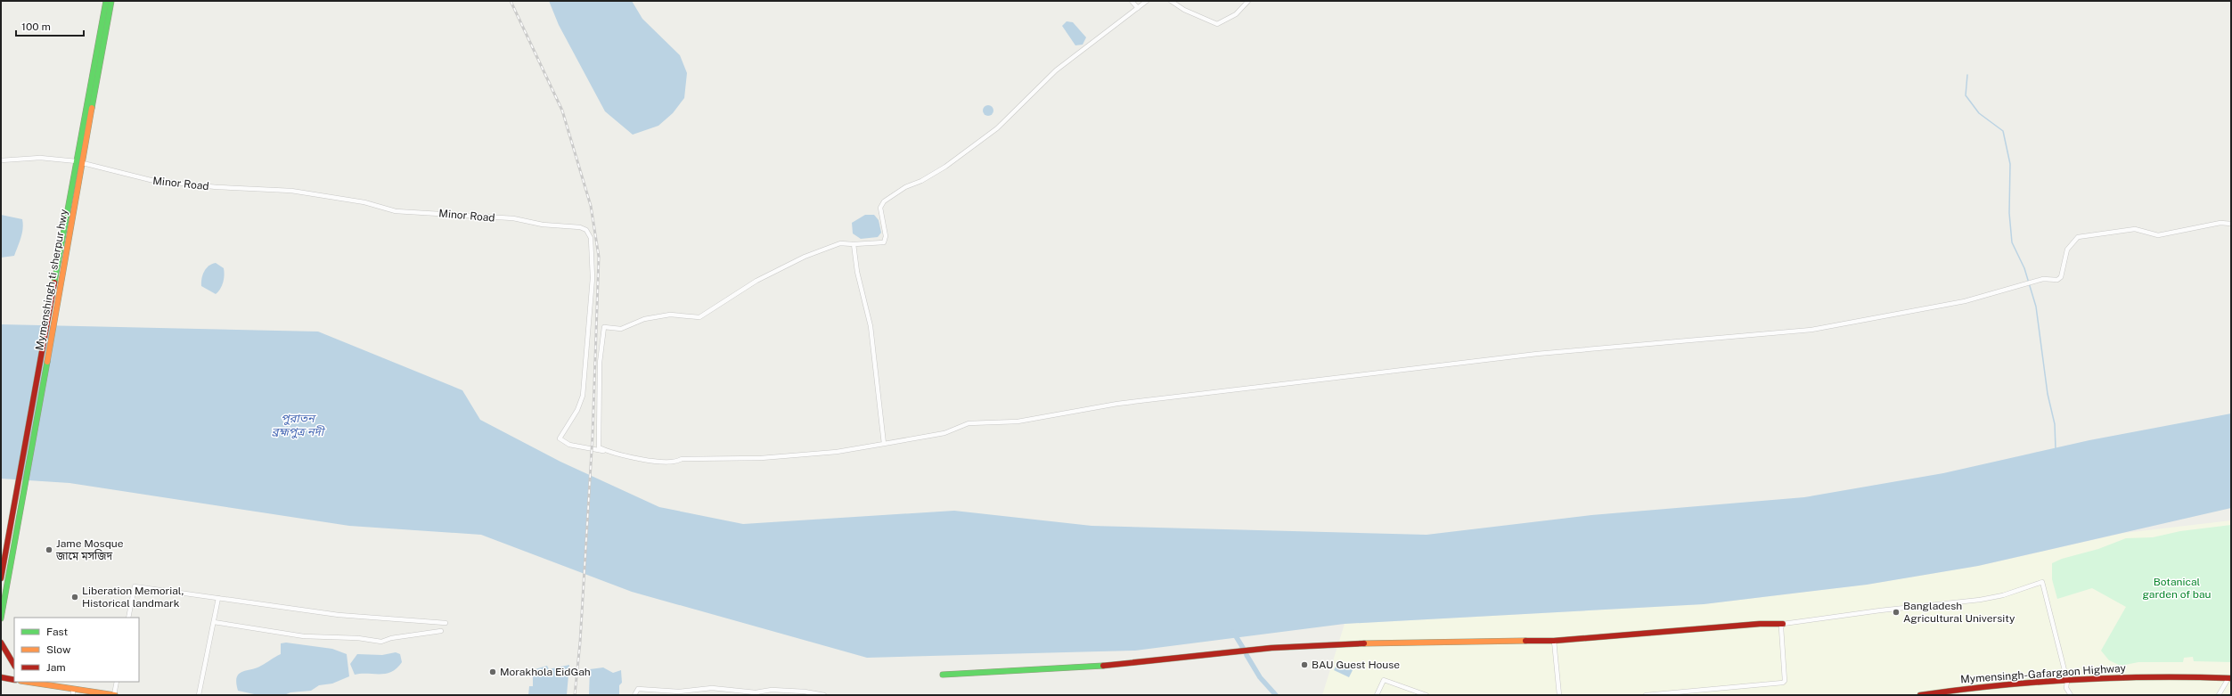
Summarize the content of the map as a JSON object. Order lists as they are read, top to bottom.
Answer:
{
  "streets": {
    "main road": ["Mymenshingh ti sherpur hwy", "Mymensingh-Gafargaon Highway"],
    "street": ["Minor Road"]
  },
  "crossings": [
    ["Minor Road", "Mymenshingh ti sherpur hwy"]
  ],
  "water": ["পুরাতন ব্রহ্মপুত্র নদী"],
  "parks": ["Botanical garden of bau"],
  "places": [
    "Jame Mosque জামে মসজিদ",
    "Liberation Memorial, Historical landmark",
    "Bangladesh Agricultural University",
    "BAU Guest House",
    "Morakhola EidGah"
  ],
  "legend": ["Fast", "Slow", "Jam"],
  "scale_bar": "100 m"
}
